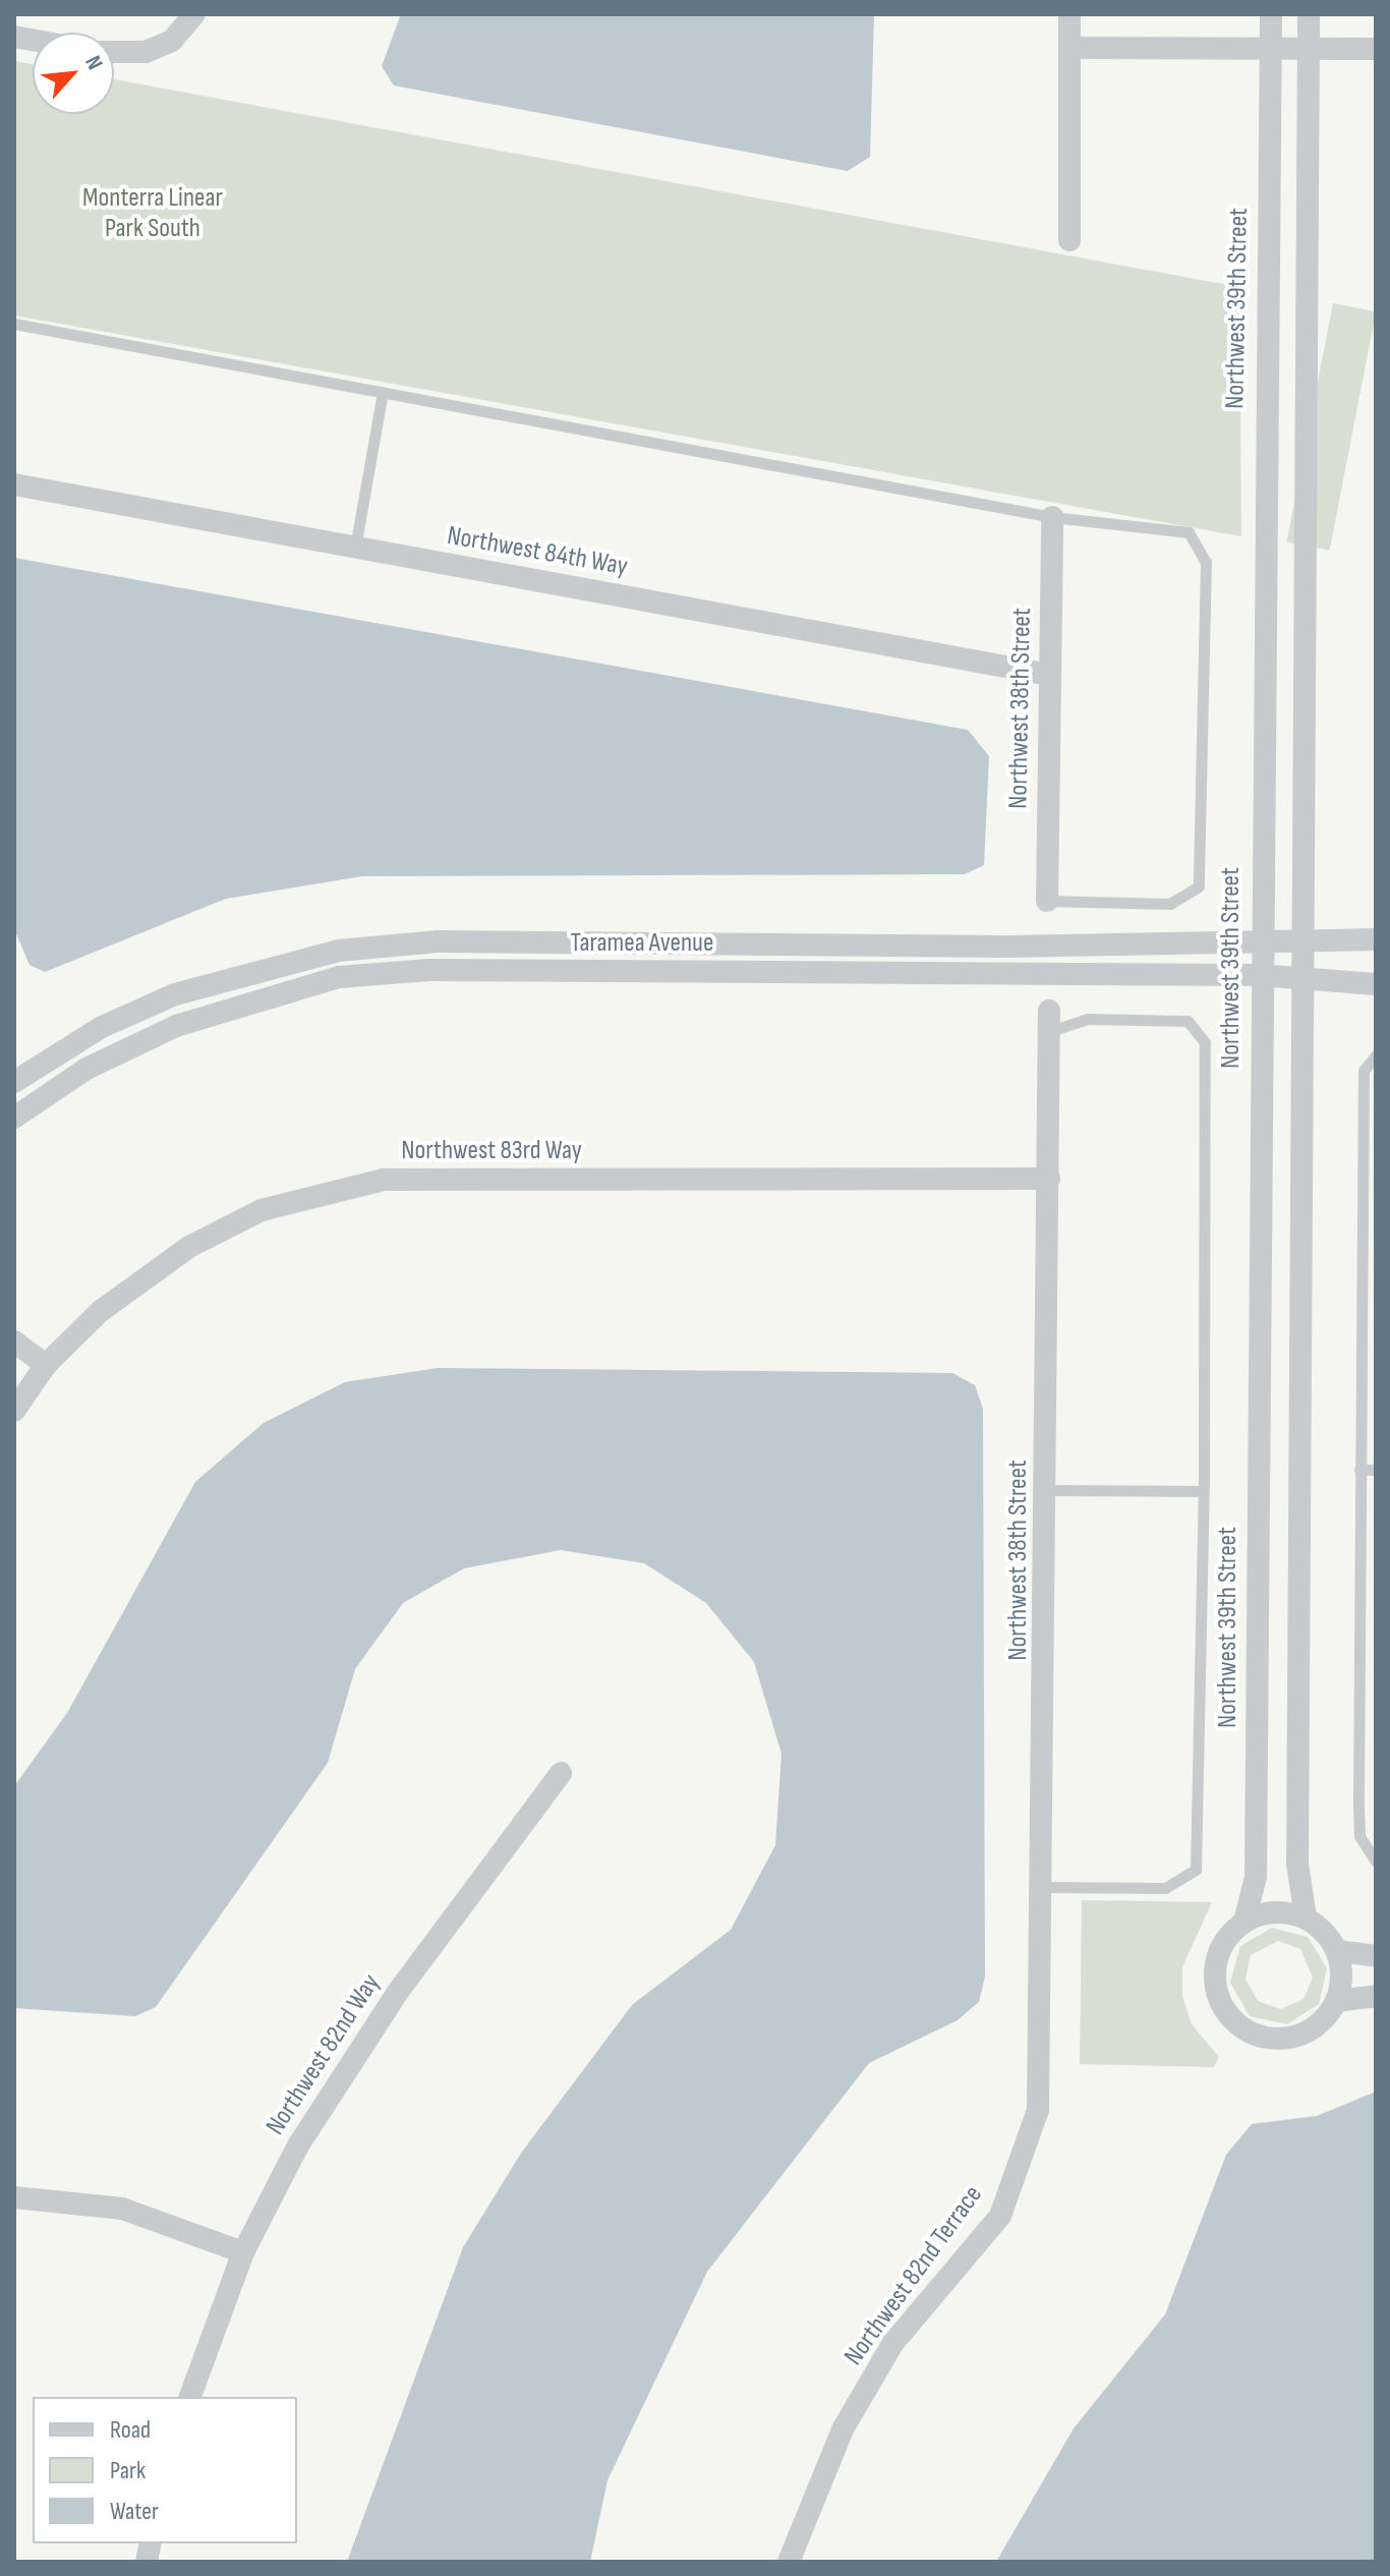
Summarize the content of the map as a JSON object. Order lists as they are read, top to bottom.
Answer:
{
  "streets": {
    "street": [
      "Northwest 39th Street",
      "Northwest 84th Way",
      "Northwest 38th Street",
      "Taramea Avenue",
      "Northwest 83rd Way",
      "Northwest 82nd Way",
      "Northwest 82nd Terrace"
    ]
  },
  "crossings": [
    ["Northwest 39th Street", "Taramea Avenue"],
    ["Northwest 84th Way", "Northwest 38th Street"],
    ["Northwest 38th Street", "Northwest 83rd Way"],
    ["Northwest 38th Street", "Northwest 82nd Terrace"]
  ],
  "parks": ["Monterra Linear Park South"],
  "legend": ["Road", "Park", "Water"],
  "north": "top right"
}
